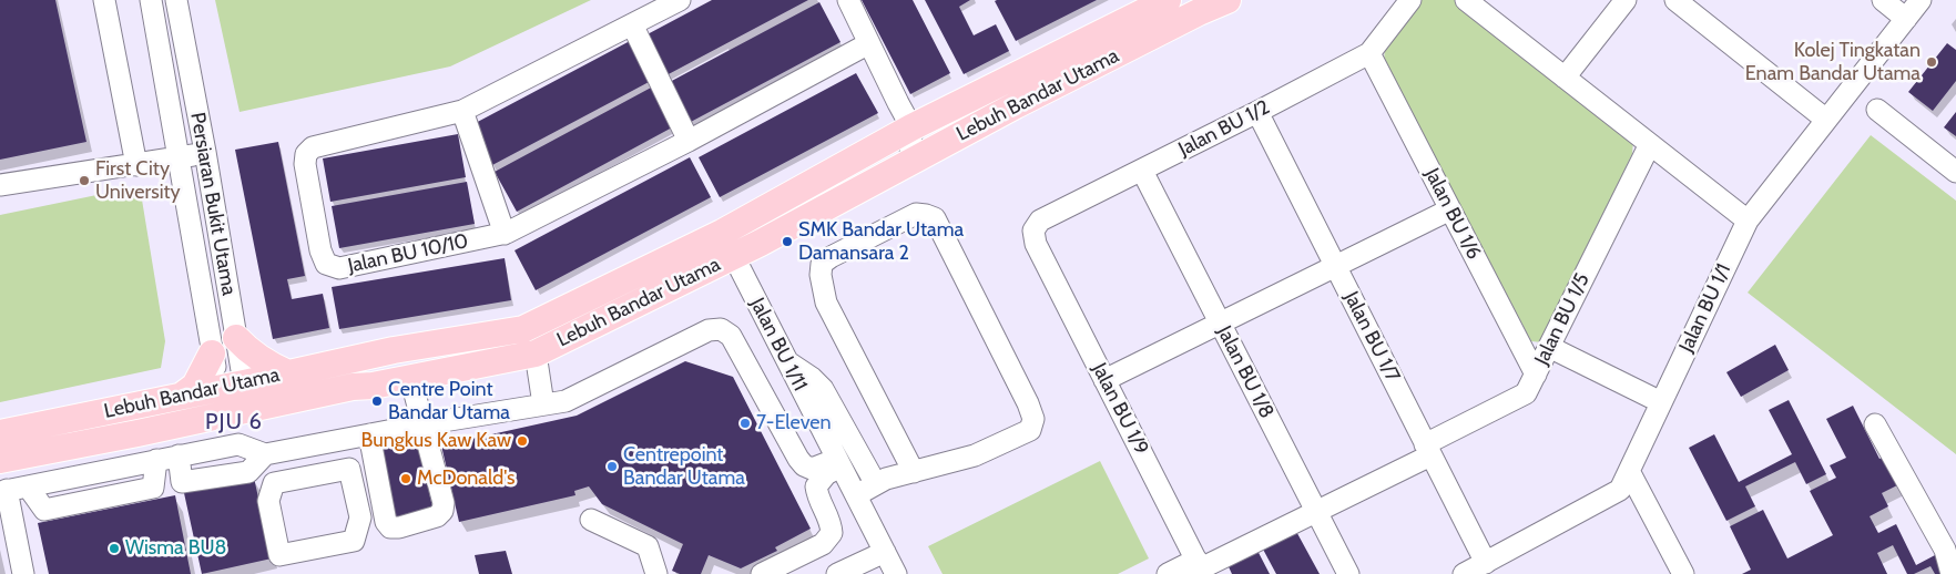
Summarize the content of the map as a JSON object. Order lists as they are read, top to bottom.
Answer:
{
  "streets": {
    "main road": ["Lebuh Bandar Utama"],
    "street": [
      "Jalan BU 1/2",
      "Persiaran Bukit Utama",
      "Jalan BU 1/6",
      "Jalan BU 10/10",
      "Jalan BU 1/1",
      "Jalan BU 1/5",
      "Jalan BU 1/7",
      "Jalan BU 1/11",
      "Jalan BU 1/8",
      "Jalan BU 1/9"
    ]
  },
  "crossings": [
    ["Lebuh Bandar Utama", "Persiaran Bukit Utama"],
    ["Lebuh Bandar Utama", "Jalan BU 1/11"],
    ["Jalan BU 1/2", "Jalan BU 1/6"],
    ["Jalan BU 1/2", "Jalan BU 1/7"],
    ["Jalan BU 1/2", "Jalan BU 1/8"],
    ["Jalan BU 1/2", "Jalan BU 1/9"],
    ["Jalan BU 1/6", "Jalan BU 1/5"],
    ["Jalan BU 1/1", "Jalan BU 1/7"],
    ["Jalan BU 1/5", "Jalan BU 1/7"],
    ["Jalan BU 1/5", "Jalan BU 1/8"],
    ["Jalan BU 1/5", "Jalan BU 1/9"]
  ],
  "districts": ["PJU 6"],
  "places": [
    "Kolej Tingkatan Enam Bandar Utama",
    "First City University",
    "SMK Bandar Utama Damansara 2",
    "Centre Point Bandar Utama",
    "7-Eleven",
    "Bungkus Kaw Kaw",
    "Centrepoint Bandar Utama",
    "McDonald's",
    "Wisma BU8"
  ]
}
